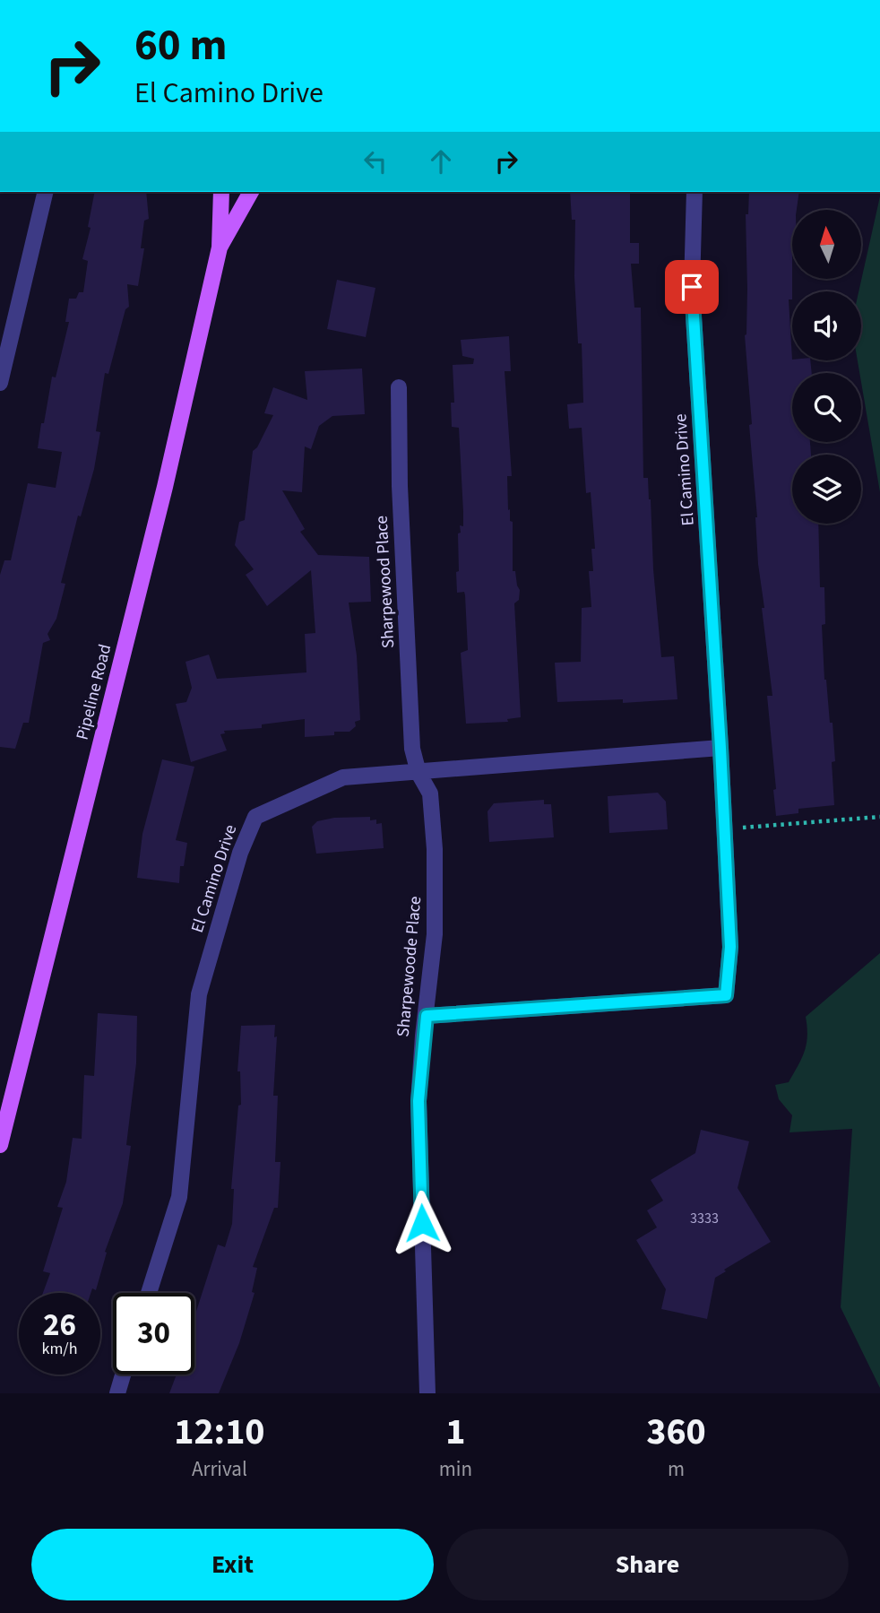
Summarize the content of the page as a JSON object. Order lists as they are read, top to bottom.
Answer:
{
  "streets": {
    "main road": ["Pipeline Road"],
    "street": ["El Camino Drive", "Sharpewood Place", "Sharpewoode Place"]
  },
  "crossings": [
    ["El Camino Drive", "Sharpewood Place"],
    ["El Camino Drive", "Sharpewoode Place"],
    ["Sharpewood Place", "Sharpewoode Place"]
  ],
  "house_numbers": ["3333"],
  "north": "top",
  "page": {
    "turn": ["60 m", "El Camino Drive"],
    "speed": "26 km/h",
    "limit": "30",
    "eta": [
      "12:10",
      "Arrival",
      "1",
      "min",
      "360",
      "m"
    ],
    "buttons": ["Exit", "Share"]
  }
}
